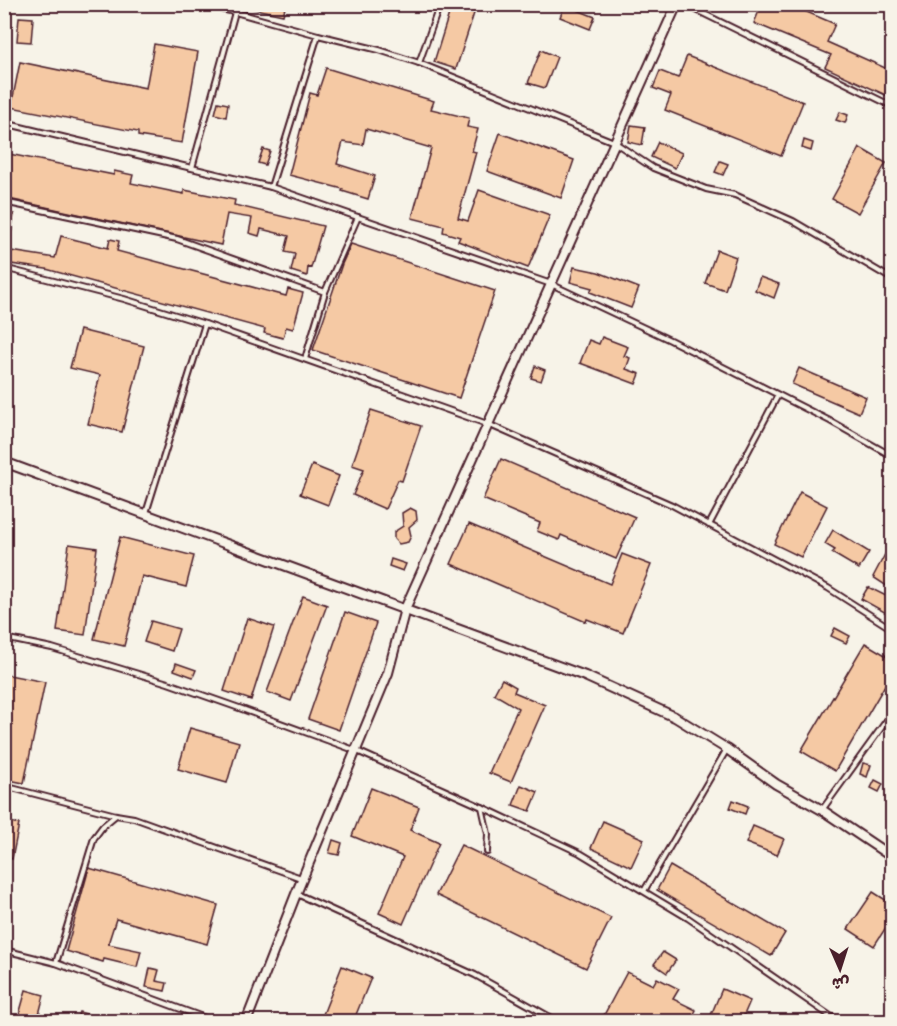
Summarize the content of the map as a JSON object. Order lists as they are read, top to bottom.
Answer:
{
  "north": "bottom"
}
